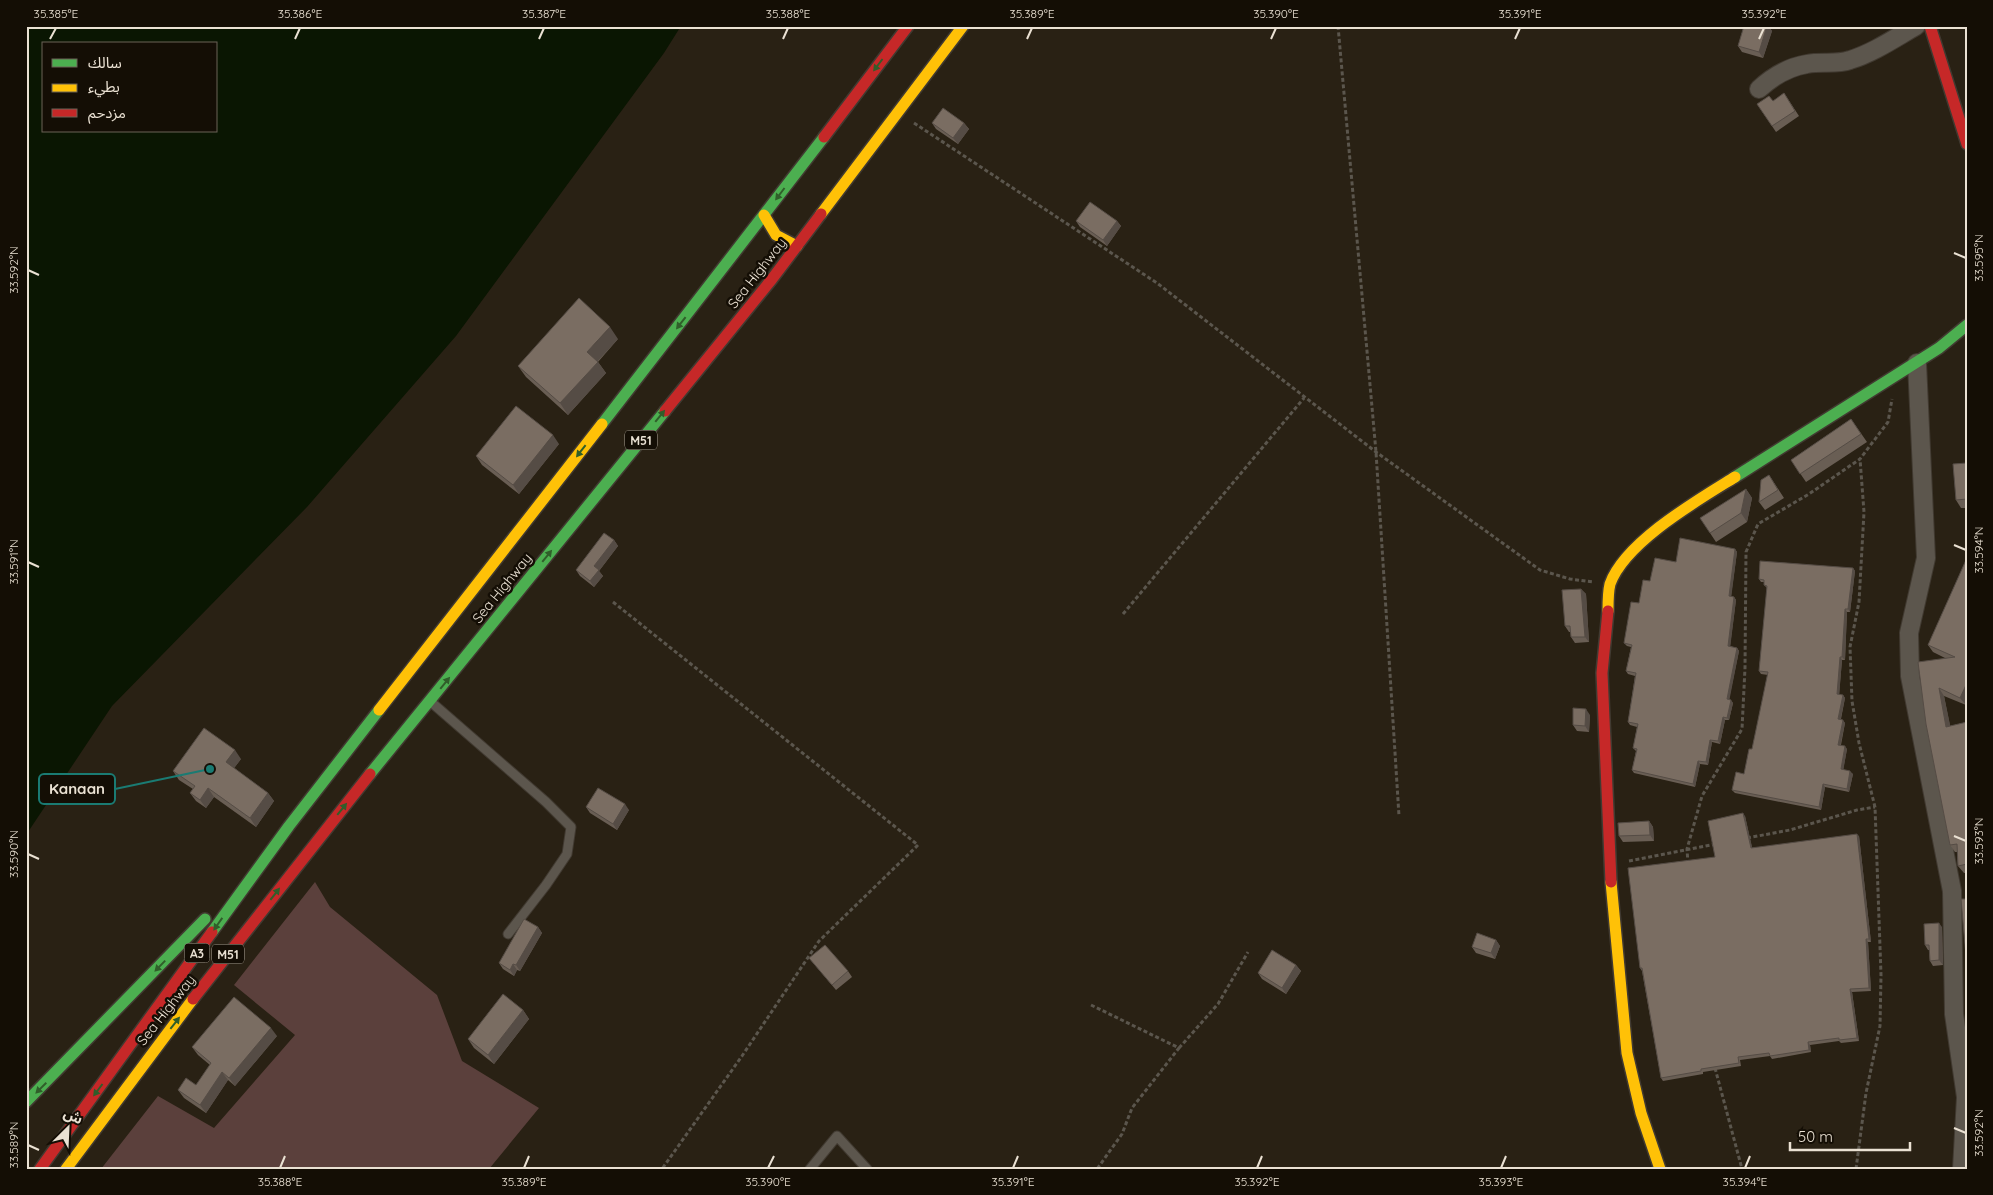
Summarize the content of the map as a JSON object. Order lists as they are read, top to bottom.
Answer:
{
  "streets": {
    "main road": ["Sea Highway", "M51", "A3"]
  },
  "crossings": [
    ["Sea Highway", "A3"]
  ],
  "places": ["Kanaan"],
  "legend": ["سالك", "بطيء", "مزدحم"],
  "scale_bar": "50 m",
  "north": "top right",
  "coordinates": [
    "35.385°E",
    "35.386°E",
    "35.387°E",
    "35.388°E",
    "35.389°E",
    "35.390°E",
    "35.391°E",
    "35.392°E",
    "33.595°N",
    "33.592°N",
    "33.594°N",
    "33.591°N",
    "33.593°N",
    "33.590°N",
    "33.589°N",
    "35.393°E",
    "35.394°E"
  ]
}
